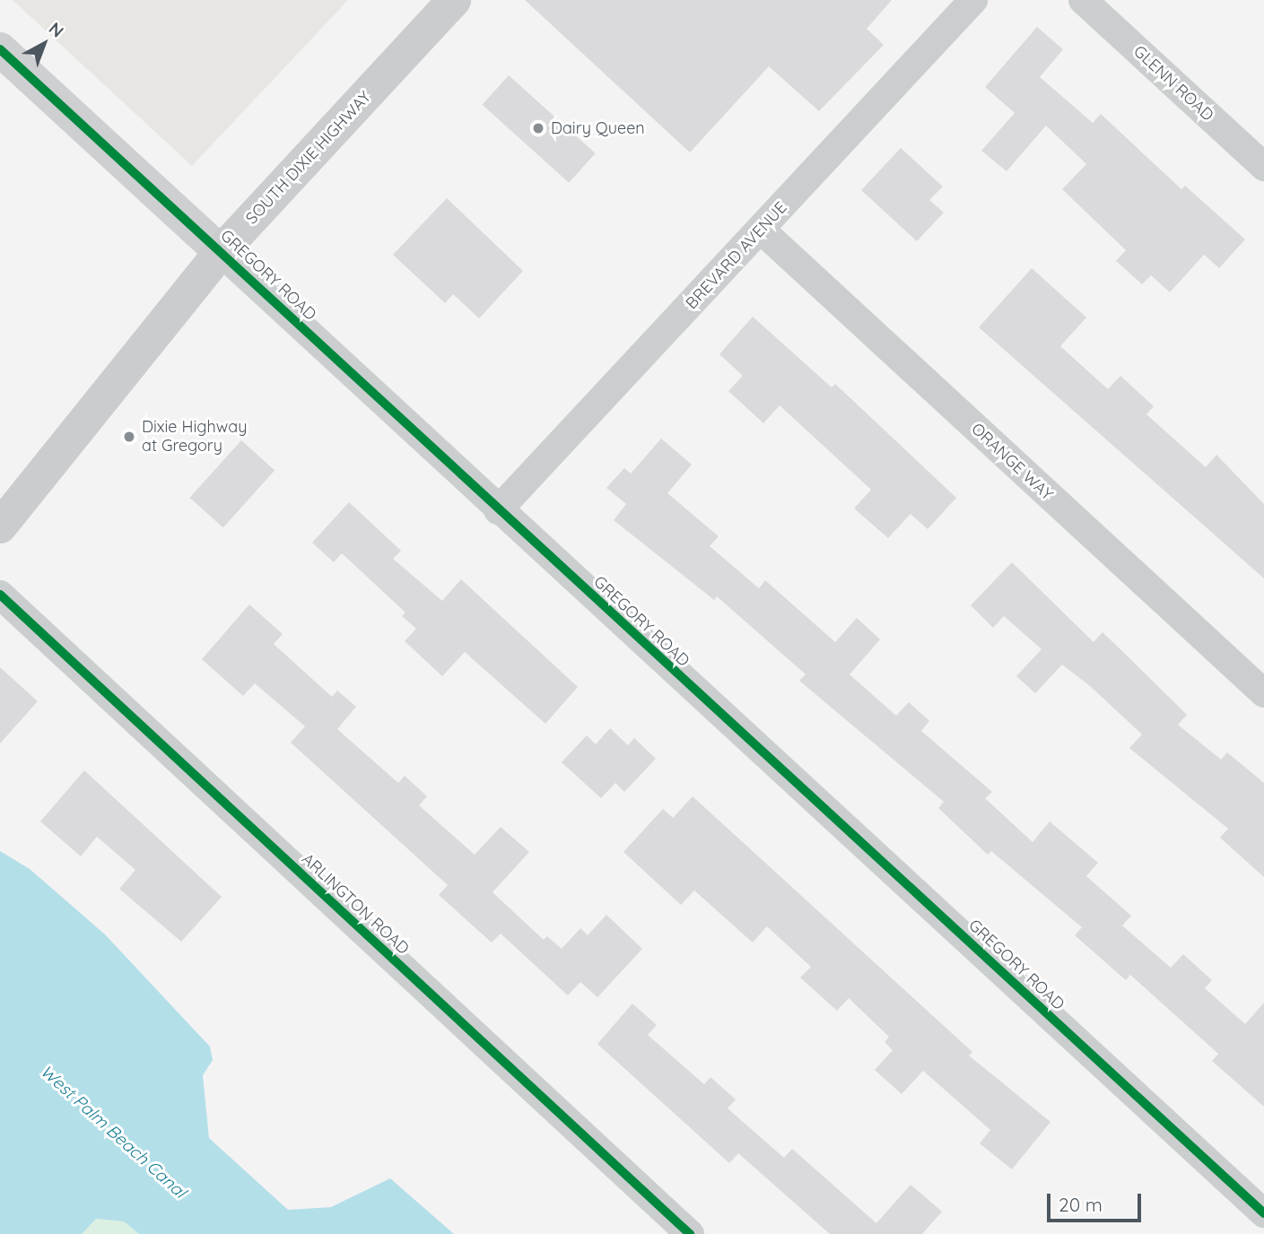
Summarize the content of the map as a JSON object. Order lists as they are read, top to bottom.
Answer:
{
  "streets": {
    "main road": ["SOUTH DIXIE HIGHWAY"],
    "street": [
      "GLENN ROAD",
      "BREVARD AVENUE",
      "GREGORY ROAD",
      "ORANGE WAY",
      "ARLINGTON ROAD"
    ]
  },
  "crossings": [
    ["SOUTH DIXIE HIGHWAY", "GREGORY ROAD"],
    ["BREVARD AVENUE", "GREGORY ROAD"],
    ["BREVARD AVENUE", "ORANGE WAY"]
  ],
  "water": ["West Palm Beach Canal"],
  "places": ["Dairy Queen", "Dixie Highway at Gregory"],
  "scale_bar": "20 m",
  "north": "top right"
}
